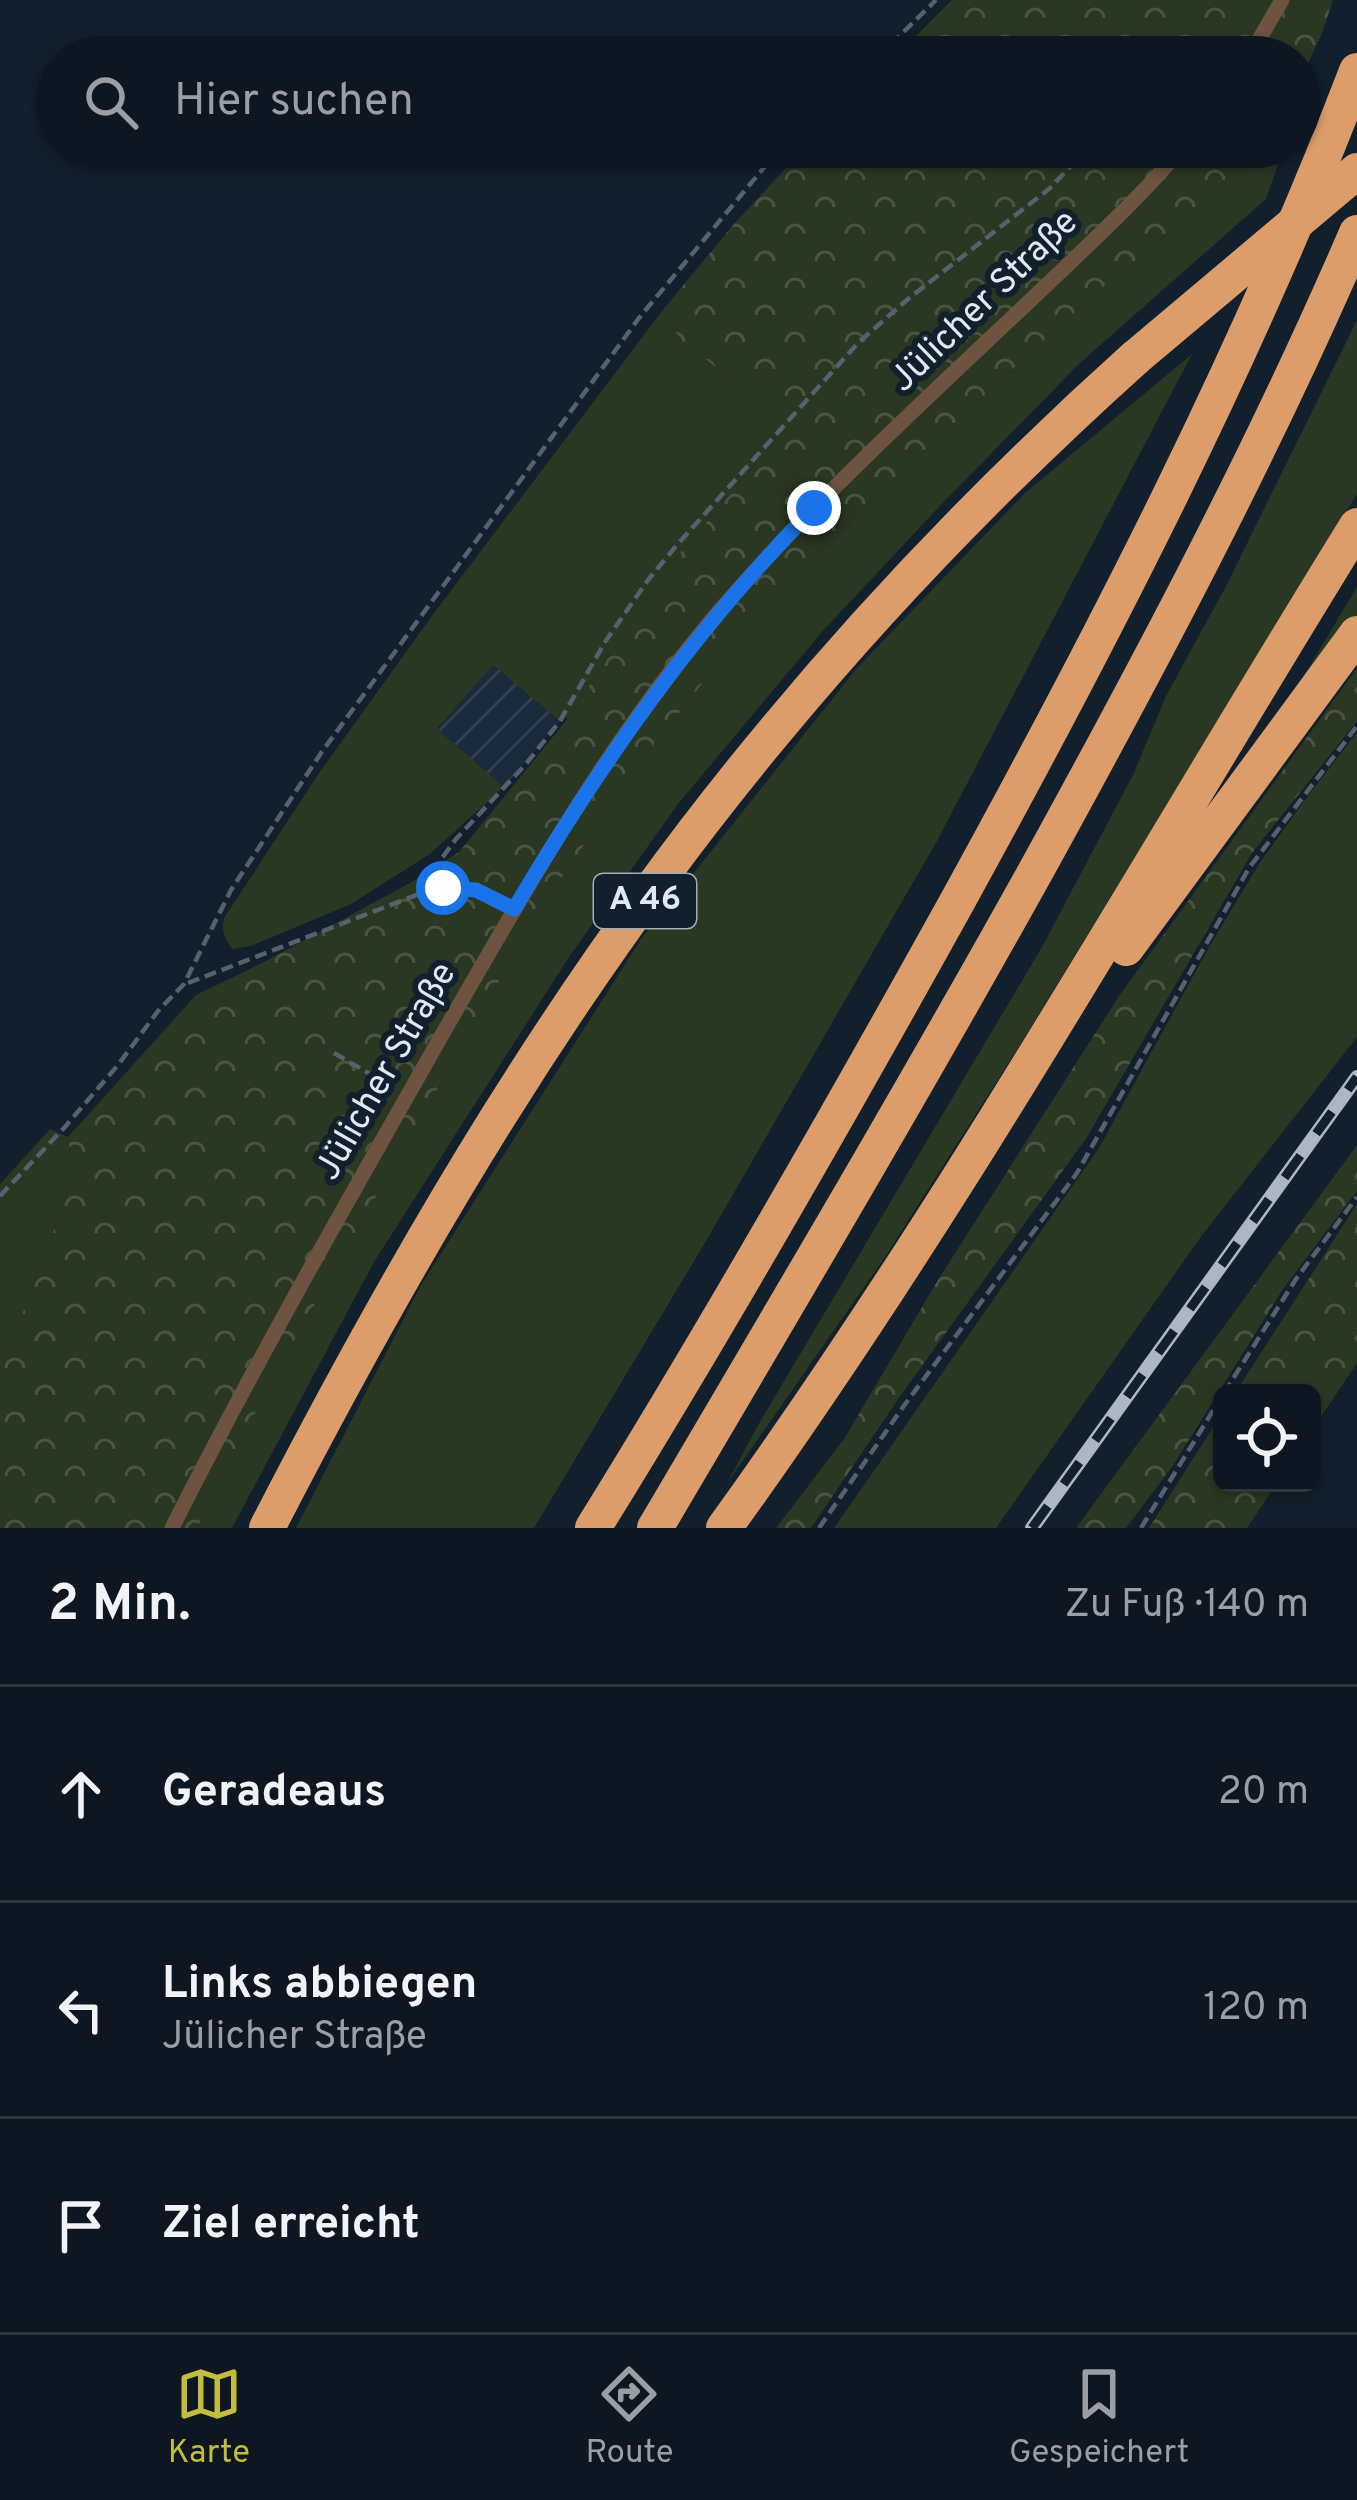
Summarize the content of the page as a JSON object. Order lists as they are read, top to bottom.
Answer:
{
  "streets": {
    "highway": ["A 46"],
    "lane": ["Jülicher Straße"]
  },
  "page": {
    "search": "Hier suchen",
    "heading": ["2 Min.", "Zu Fuß · 140 m"],
    "list": [
      ["Geradeaus", "20 m"],
      ["Links abbiegen", "Jülicher Straße", "120 m"],
      "Ziel erreicht"
    ],
    "nav": ["Karte", "Route", "Gespeichert"]
  }
}
